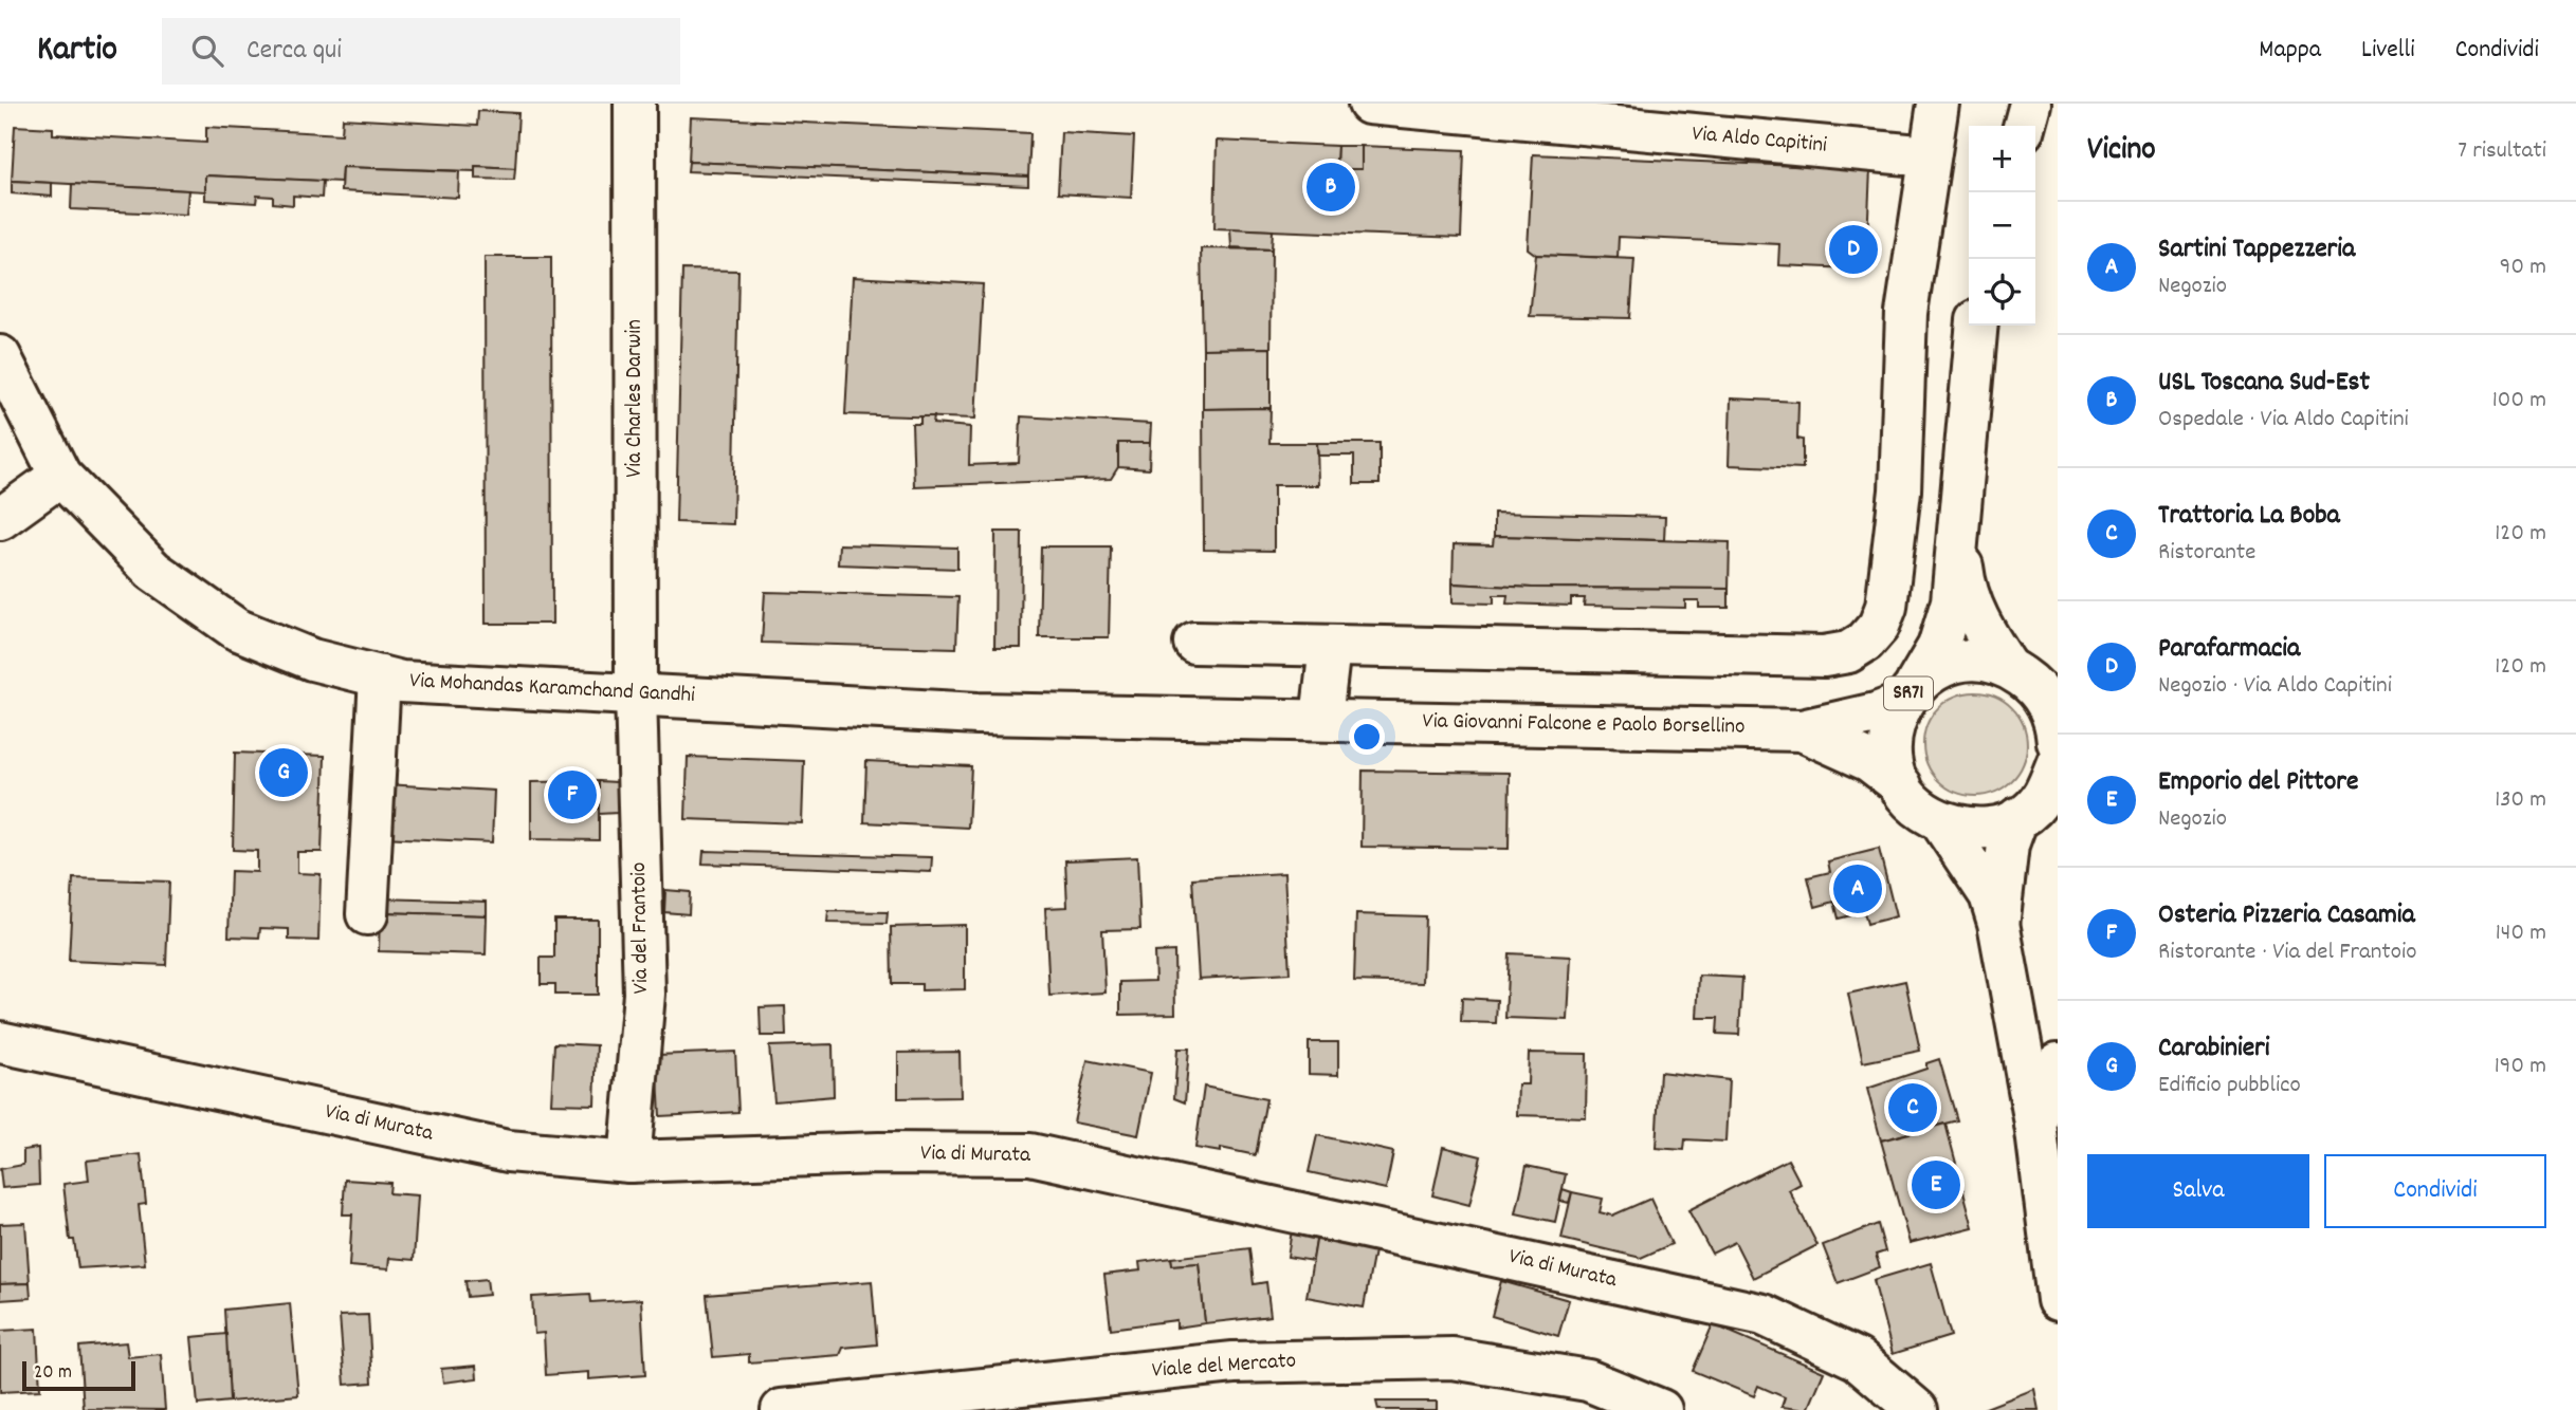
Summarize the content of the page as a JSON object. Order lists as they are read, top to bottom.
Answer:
{
  "streets": {
    "street": [
      "Via Aldo Capitini",
      "Via Charles Darwin",
      "Via Mohandas Karamchand Gandhi",
      "SR71",
      "Via Giovanni Falcone e Paolo Borsellino",
      "Via del Frantoio",
      "Via di Murata",
      "Viale del Mercato"
    ]
  },
  "crossings": [
    ["Via Charles Darwin", "Via Mohandas Karamchand Gandhi"],
    ["Via Charles Darwin", "Via del Frantoio"],
    ["Via Mohandas Karamchand Gandhi", "Via Giovanni Falcone e Paolo Borsellino"],
    ["Via Mohandas Karamchand Gandhi", "Via del Frantoio"],
    ["SR71", "Via Giovanni Falcone e Paolo Borsellino"],
    ["Via del Frantoio", "Via di Murata"]
  ],
  "scale_bar": "20 m",
  "page": {
    "header": "Kartio",
    "search": "Cerca qui",
    "nav": ["Mappa", "Livelli", "Condividi"],
    "heading": ["Vicino", "7 risultati"],
    "map_buttons": ["+", "−"],
    "pins": [
      "B",
      "D",
      "G",
      "F",
      "A",
      "C",
      "E"
    ],
    "list": [
      {
        "mark": "A",
        "name": "Sartini Tappezzeria",
        "note": "Negozio",
        "value": "90 m"
      },
      {
        "mark": "B",
        "name": "USL Toscana Sud-Est",
        "note": "Ospedale · Via Aldo Capitini",
        "value": "100 m"
      },
      {
        "mark": "C",
        "name": "Trattoria La Boba",
        "note": "Ristorante",
        "value": "120 m"
      },
      {
        "mark": "D",
        "name": "Parafarmacia",
        "note": "Negozio · Via Aldo Capitini",
        "value": "120 m"
      },
      {
        "mark": "E",
        "name": "Emporio del Pittore",
        "note": "Negozio",
        "value": "130 m"
      },
      {
        "mark": "F",
        "name": "Osteria Pizzeria Casamia",
        "note": "Ristorante · Via del Frantoio",
        "value": "140 m"
      },
      {
        "mark": "G",
        "name": "Carabinieri",
        "note": "Edificio pubblico",
        "value": "190 m"
      }
    ],
    "buttons": ["Salva", "Condividi"],
    "scale": "20 m"
  }
}
